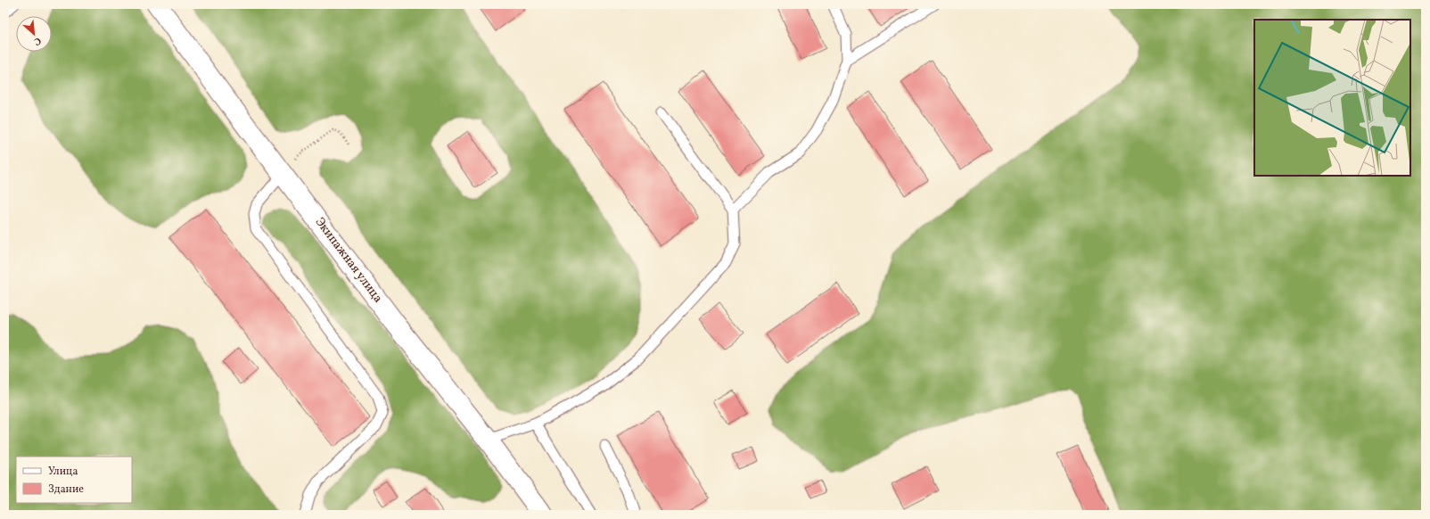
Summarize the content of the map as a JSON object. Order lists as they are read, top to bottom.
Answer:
{
  "streets": {
    "main road": ["Экипажная улица"]
  },
  "legend": ["Улица", "Здание"],
  "north": "bottom right"
}
